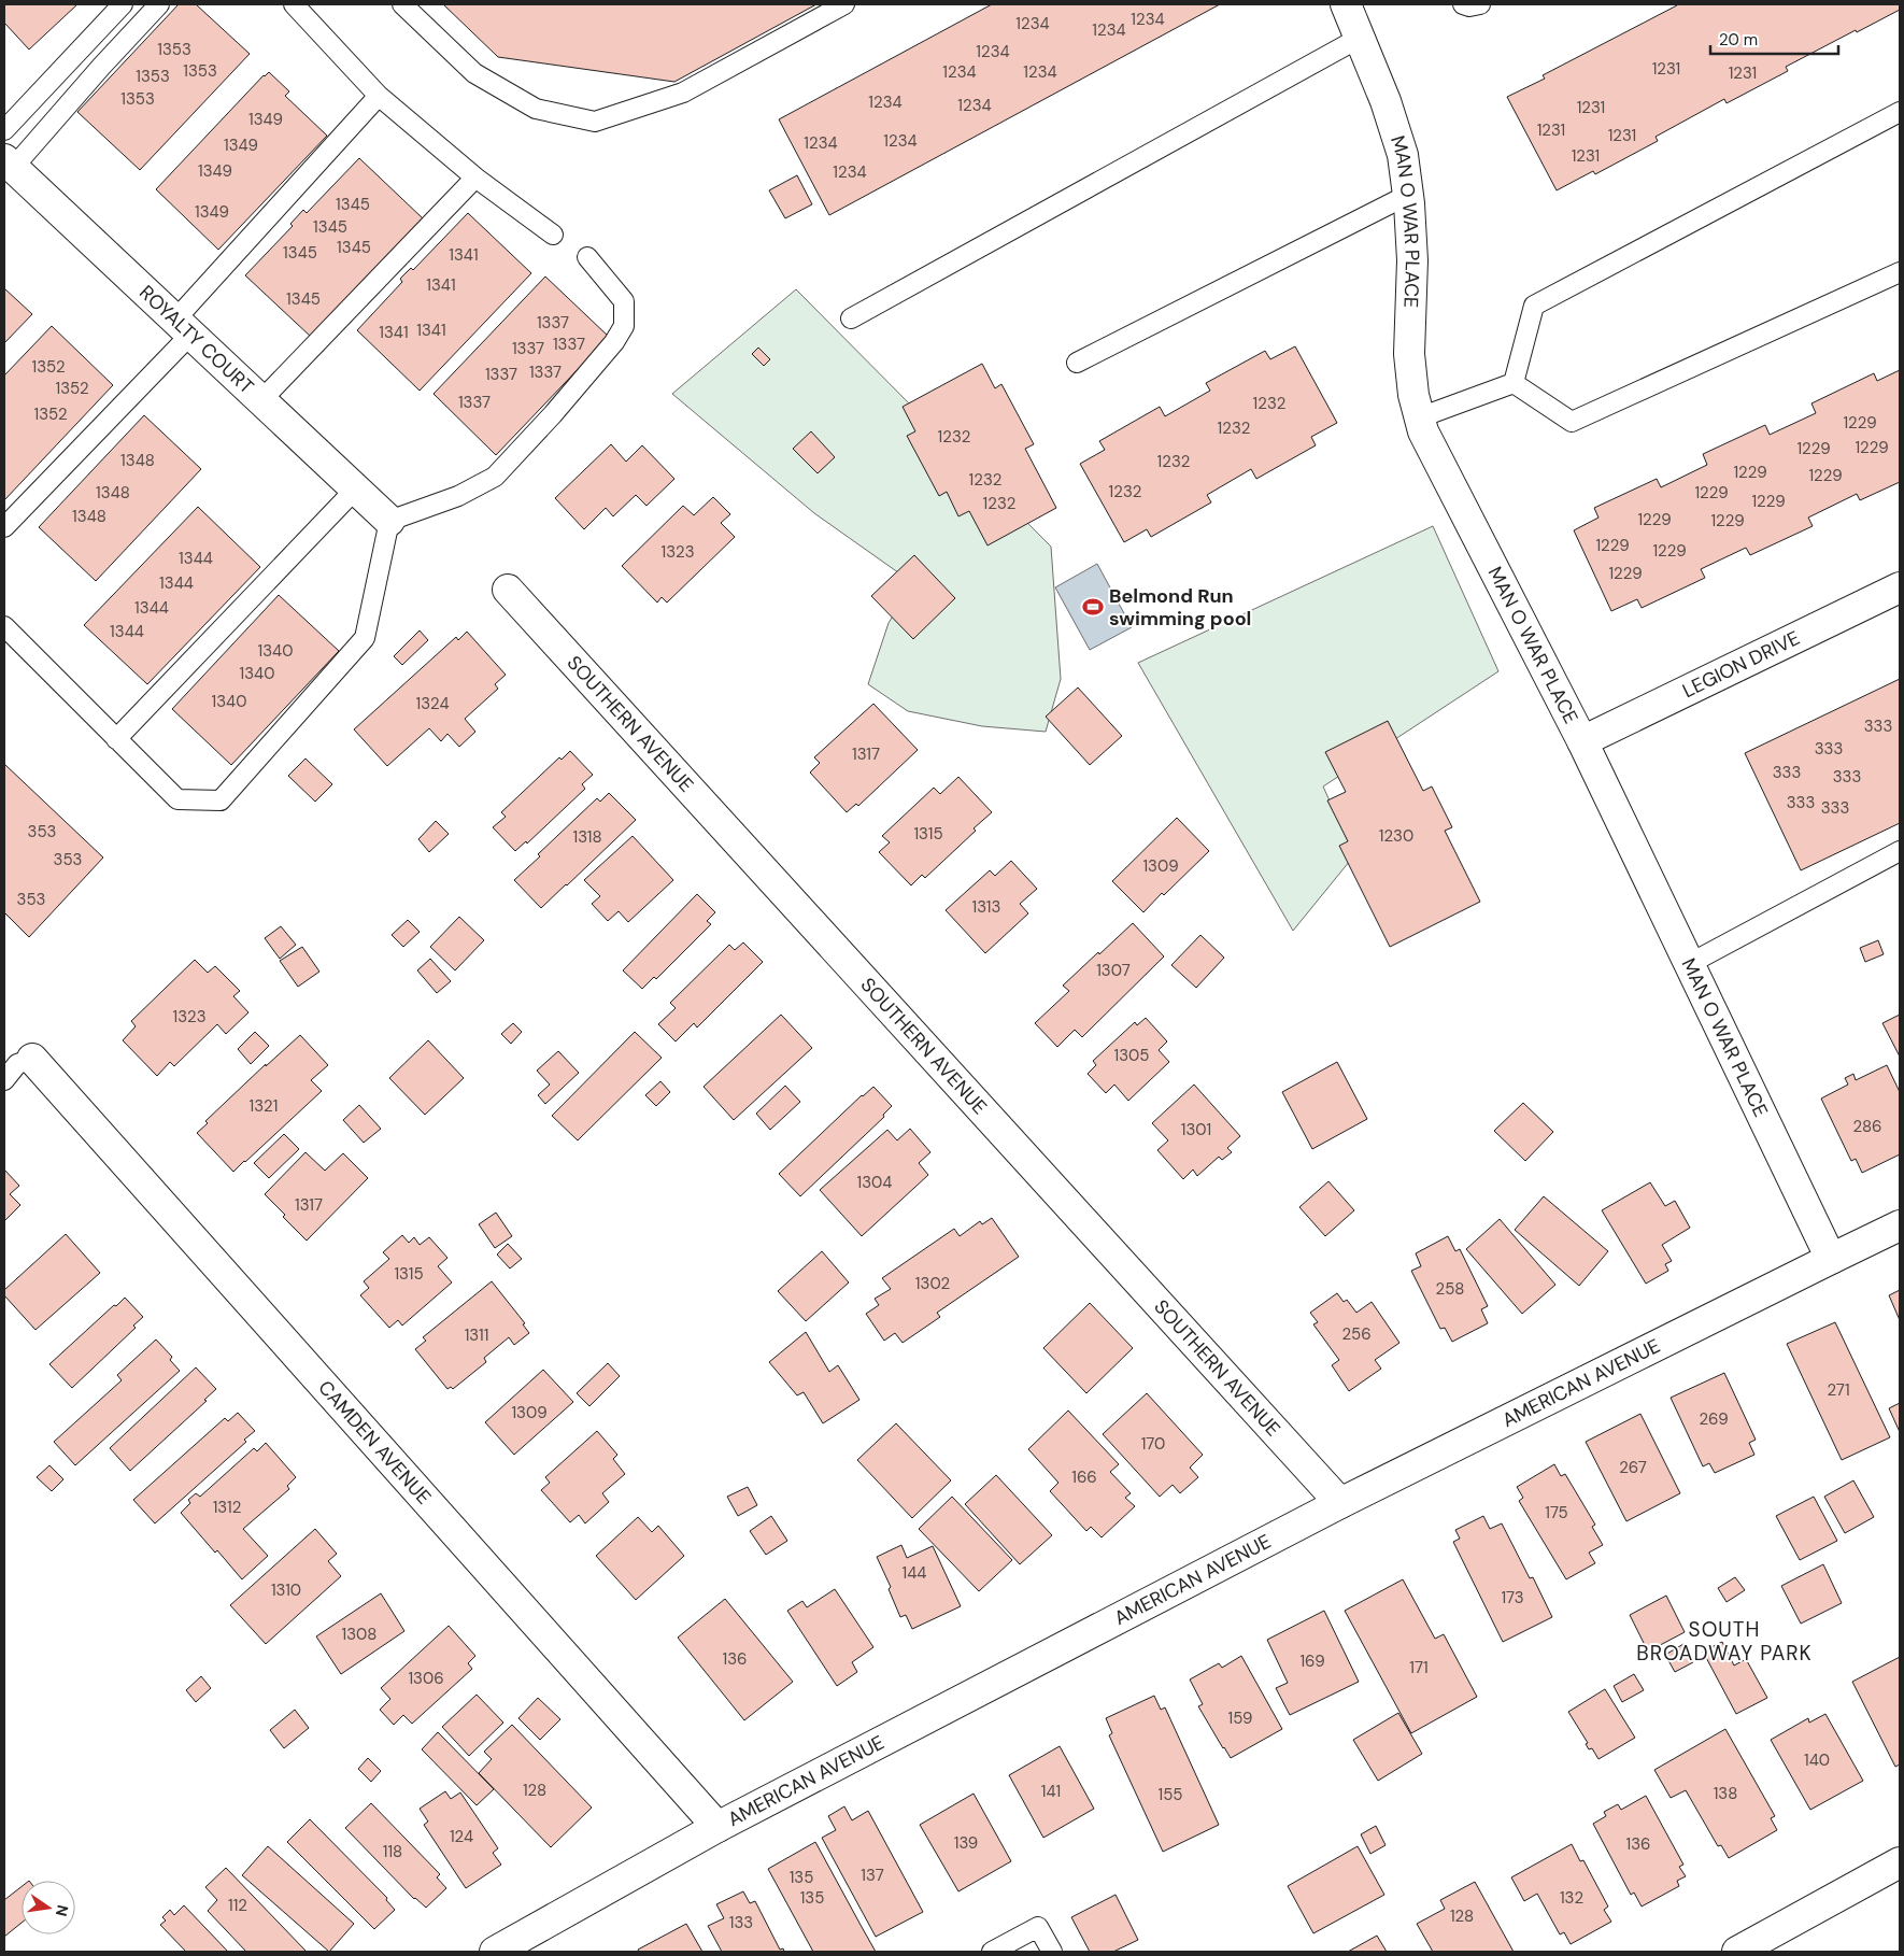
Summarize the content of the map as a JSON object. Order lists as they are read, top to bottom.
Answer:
{
  "streets": {
    "street": [
      "MAN O WAR PLACE",
      "ROYALTY COURT",
      "LEGION DRIVE",
      "SOUTHERN AVENUE",
      "AMERICAN AVENUE",
      "CAMDEN AVENUE"
    ]
  },
  "crossings": [
    ["MAN O WAR PLACE", "LEGION DRIVE"],
    ["MAN O WAR PLACE", "AMERICAN AVENUE"],
    ["SOUTHERN AVENUE", "AMERICAN AVENUE"],
    ["AMERICAN AVENUE", "CAMDEN AVENUE"]
  ],
  "districts": ["SOUTH BROADWAY PARK"],
  "places": {
    "sports": ["Belmond Run swimming pool"]
  },
  "house_numbers": [
    "1234",
    "1234",
    "1234",
    "1353",
    "1234",
    "1231",
    "1353",
    "1234",
    "1234",
    "1231",
    "1353",
    "1353",
    "1234",
    "1234",
    "1231",
    "1349",
    "1231",
    "1231",
    "1234",
    "1234",
    "1349",
    "1231",
    "1349",
    "1234",
    "1345",
    "1349",
    "1345",
    "1345",
    "1345",
    "1341",
    "1341",
    "1345",
    "1337",
    "1341",
    "1341",
    "1337",
    "1337",
    "1352",
    "1337",
    "1337",
    "1352",
    "1337",
    "1232",
    "1352",
    "1229",
    "1232",
    "1232",
    "1229",
    "1229",
    "1348",
    "1232",
    "1229",
    "1229",
    "1232",
    "1232",
    "1348",
    "1229",
    "1229",
    "1232",
    "1348",
    "1229",
    "1229",
    "1229",
    "1229",
    "1323",
    "1344",
    "1229",
    "1344",
    "1344",
    "1344",
    "1340",
    "1340",
    "1340",
    "1324",
    "333",
    "333",
    "1317",
    "333",
    "333",
    "333",
    "333",
    "353",
    "1315",
    "1230",
    "1318",
    "353",
    "1309",
    "353",
    "1313",
    "1307",
    "1323",
    "1305",
    "1321",
    "286",
    "1301",
    "1304",
    "1317",
    "1315",
    "1302",
    "258",
    "256",
    "1311",
    "271",
    "1309",
    "269",
    "170",
    "267",
    "166",
    "1312",
    "175",
    "144",
    "1310",
    "173",
    "1308",
    "136",
    "169",
    "171",
    "1306",
    "159",
    "140",
    "128",
    "141",
    "138",
    "155",
    "124",
    "139",
    "136",
    "118",
    "137",
    "135",
    "135",
    "132",
    "112",
    "128",
    "133"
  ],
  "scale_bar": "20 m",
  "north": "right"
}
